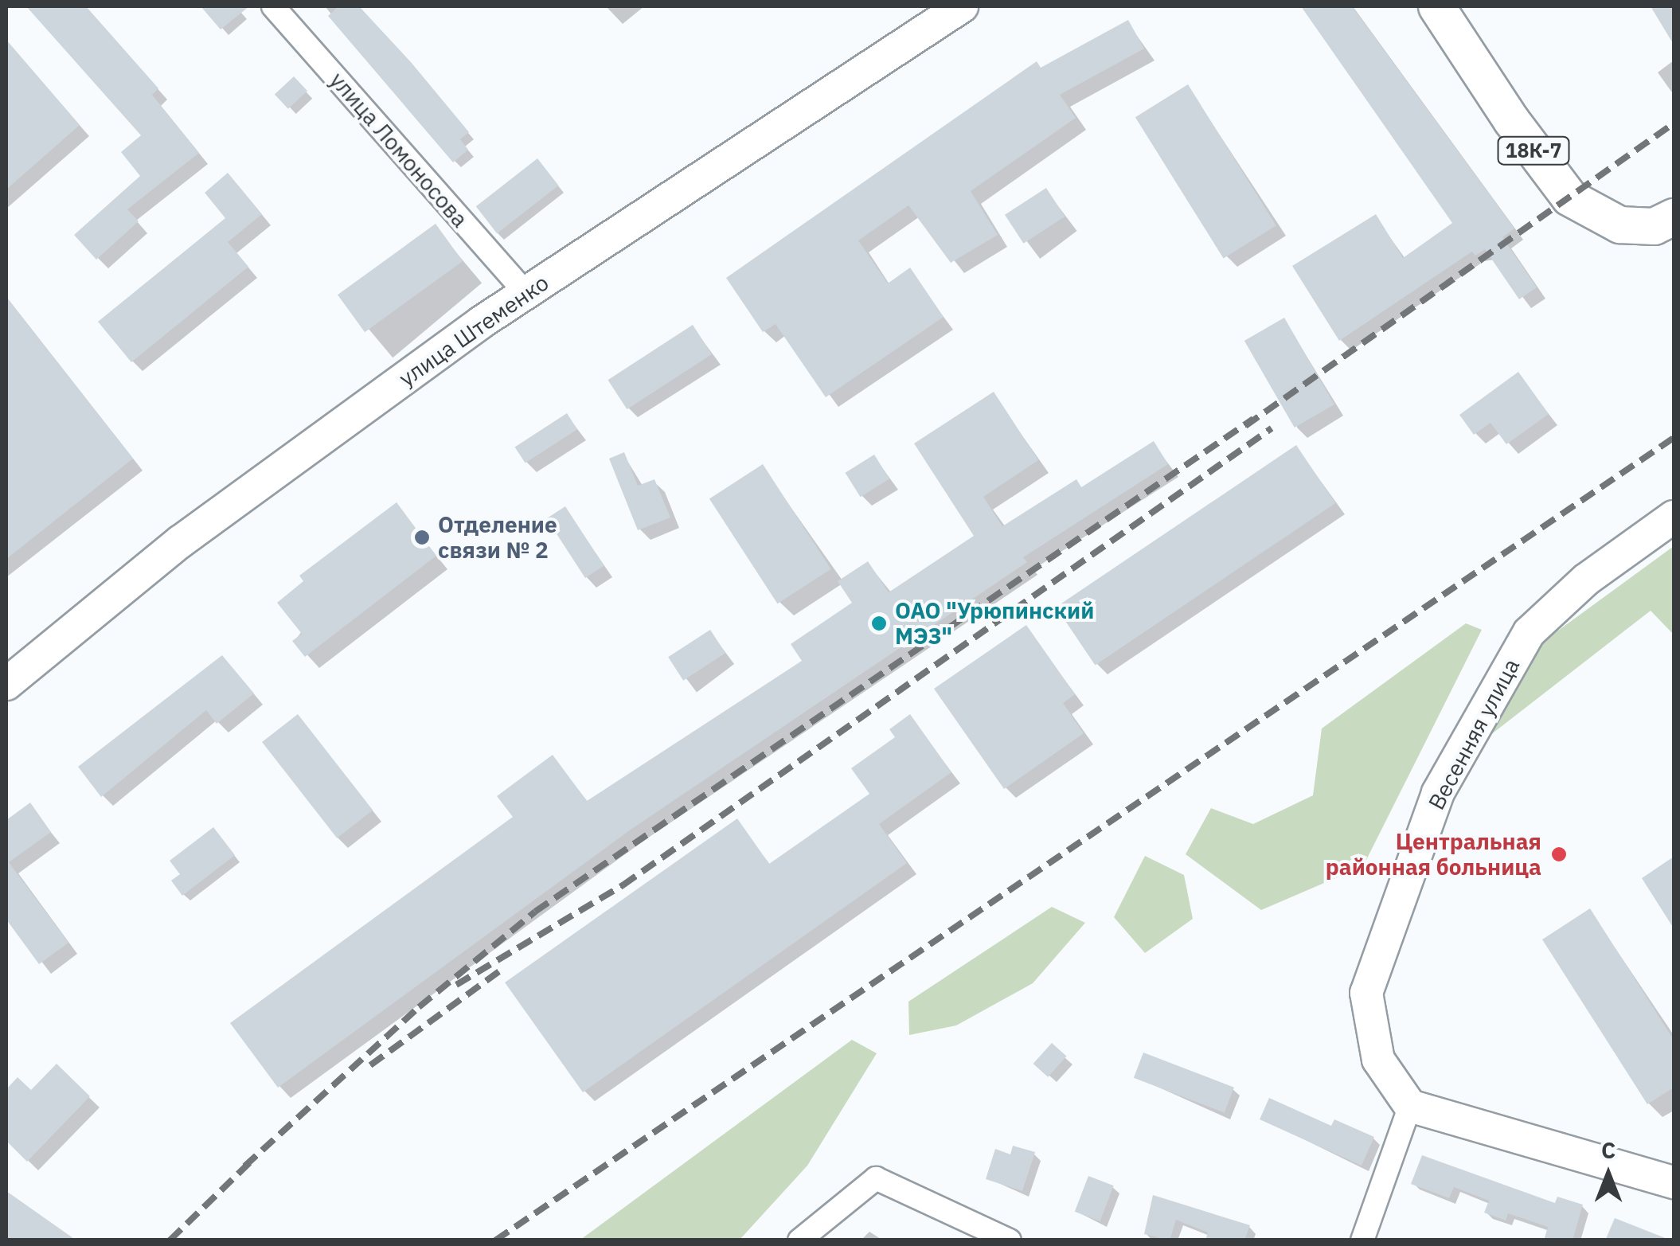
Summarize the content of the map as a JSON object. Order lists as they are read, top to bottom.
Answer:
{
  "streets": {
    "main road": ["18К-7", "улица Штеменко", "Весенняя улица"],
    "street": ["улица Ломоносова"]
  },
  "crossings": [
    ["улица Ломоносова", "улица Штеменко"]
  ],
  "places": ["Отделение связи № 2", "ОАО \"Урюпинский МЭЗ\"", "Центральная районная больница"],
  "north": "top"
}
